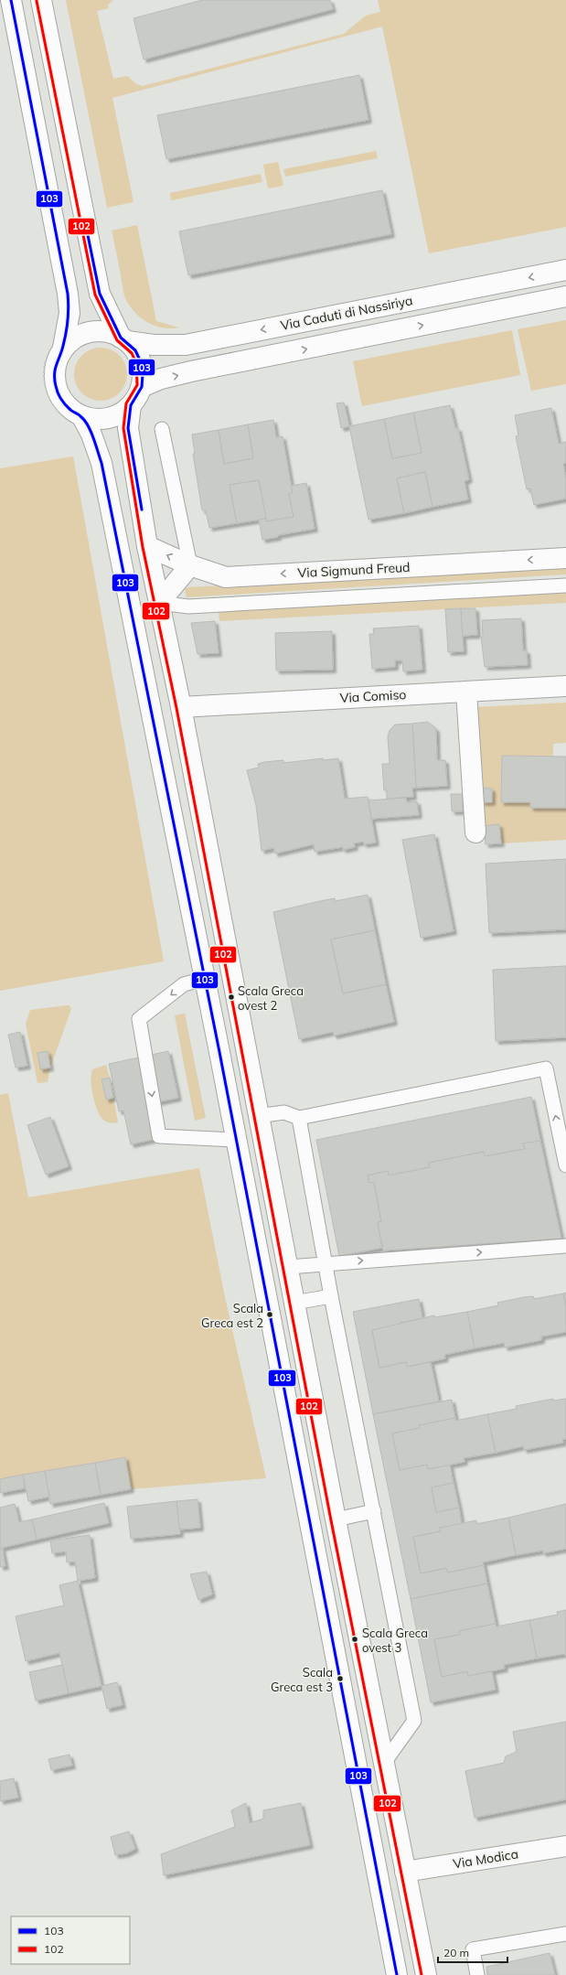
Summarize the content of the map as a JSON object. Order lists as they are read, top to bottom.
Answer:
{
  "streets": {
    "main road": [
      "Via Caduti di Nassiriya",
      "Via Sigmund Freud",
      "Via Comiso",
      "Via Modica"
    ]
  },
  "one_way": ["Via Sigmund Freud"],
  "places": [
    "Scala Greca ovest 2",
    "Scala Greca est 2",
    "Scala Greca ovest 3",
    "Scala Greca est 3"
  ],
  "lines": ["transit line 103", "transit line 102"],
  "legend": ["103", "102"],
  "scale_bar": "20 m"
}
